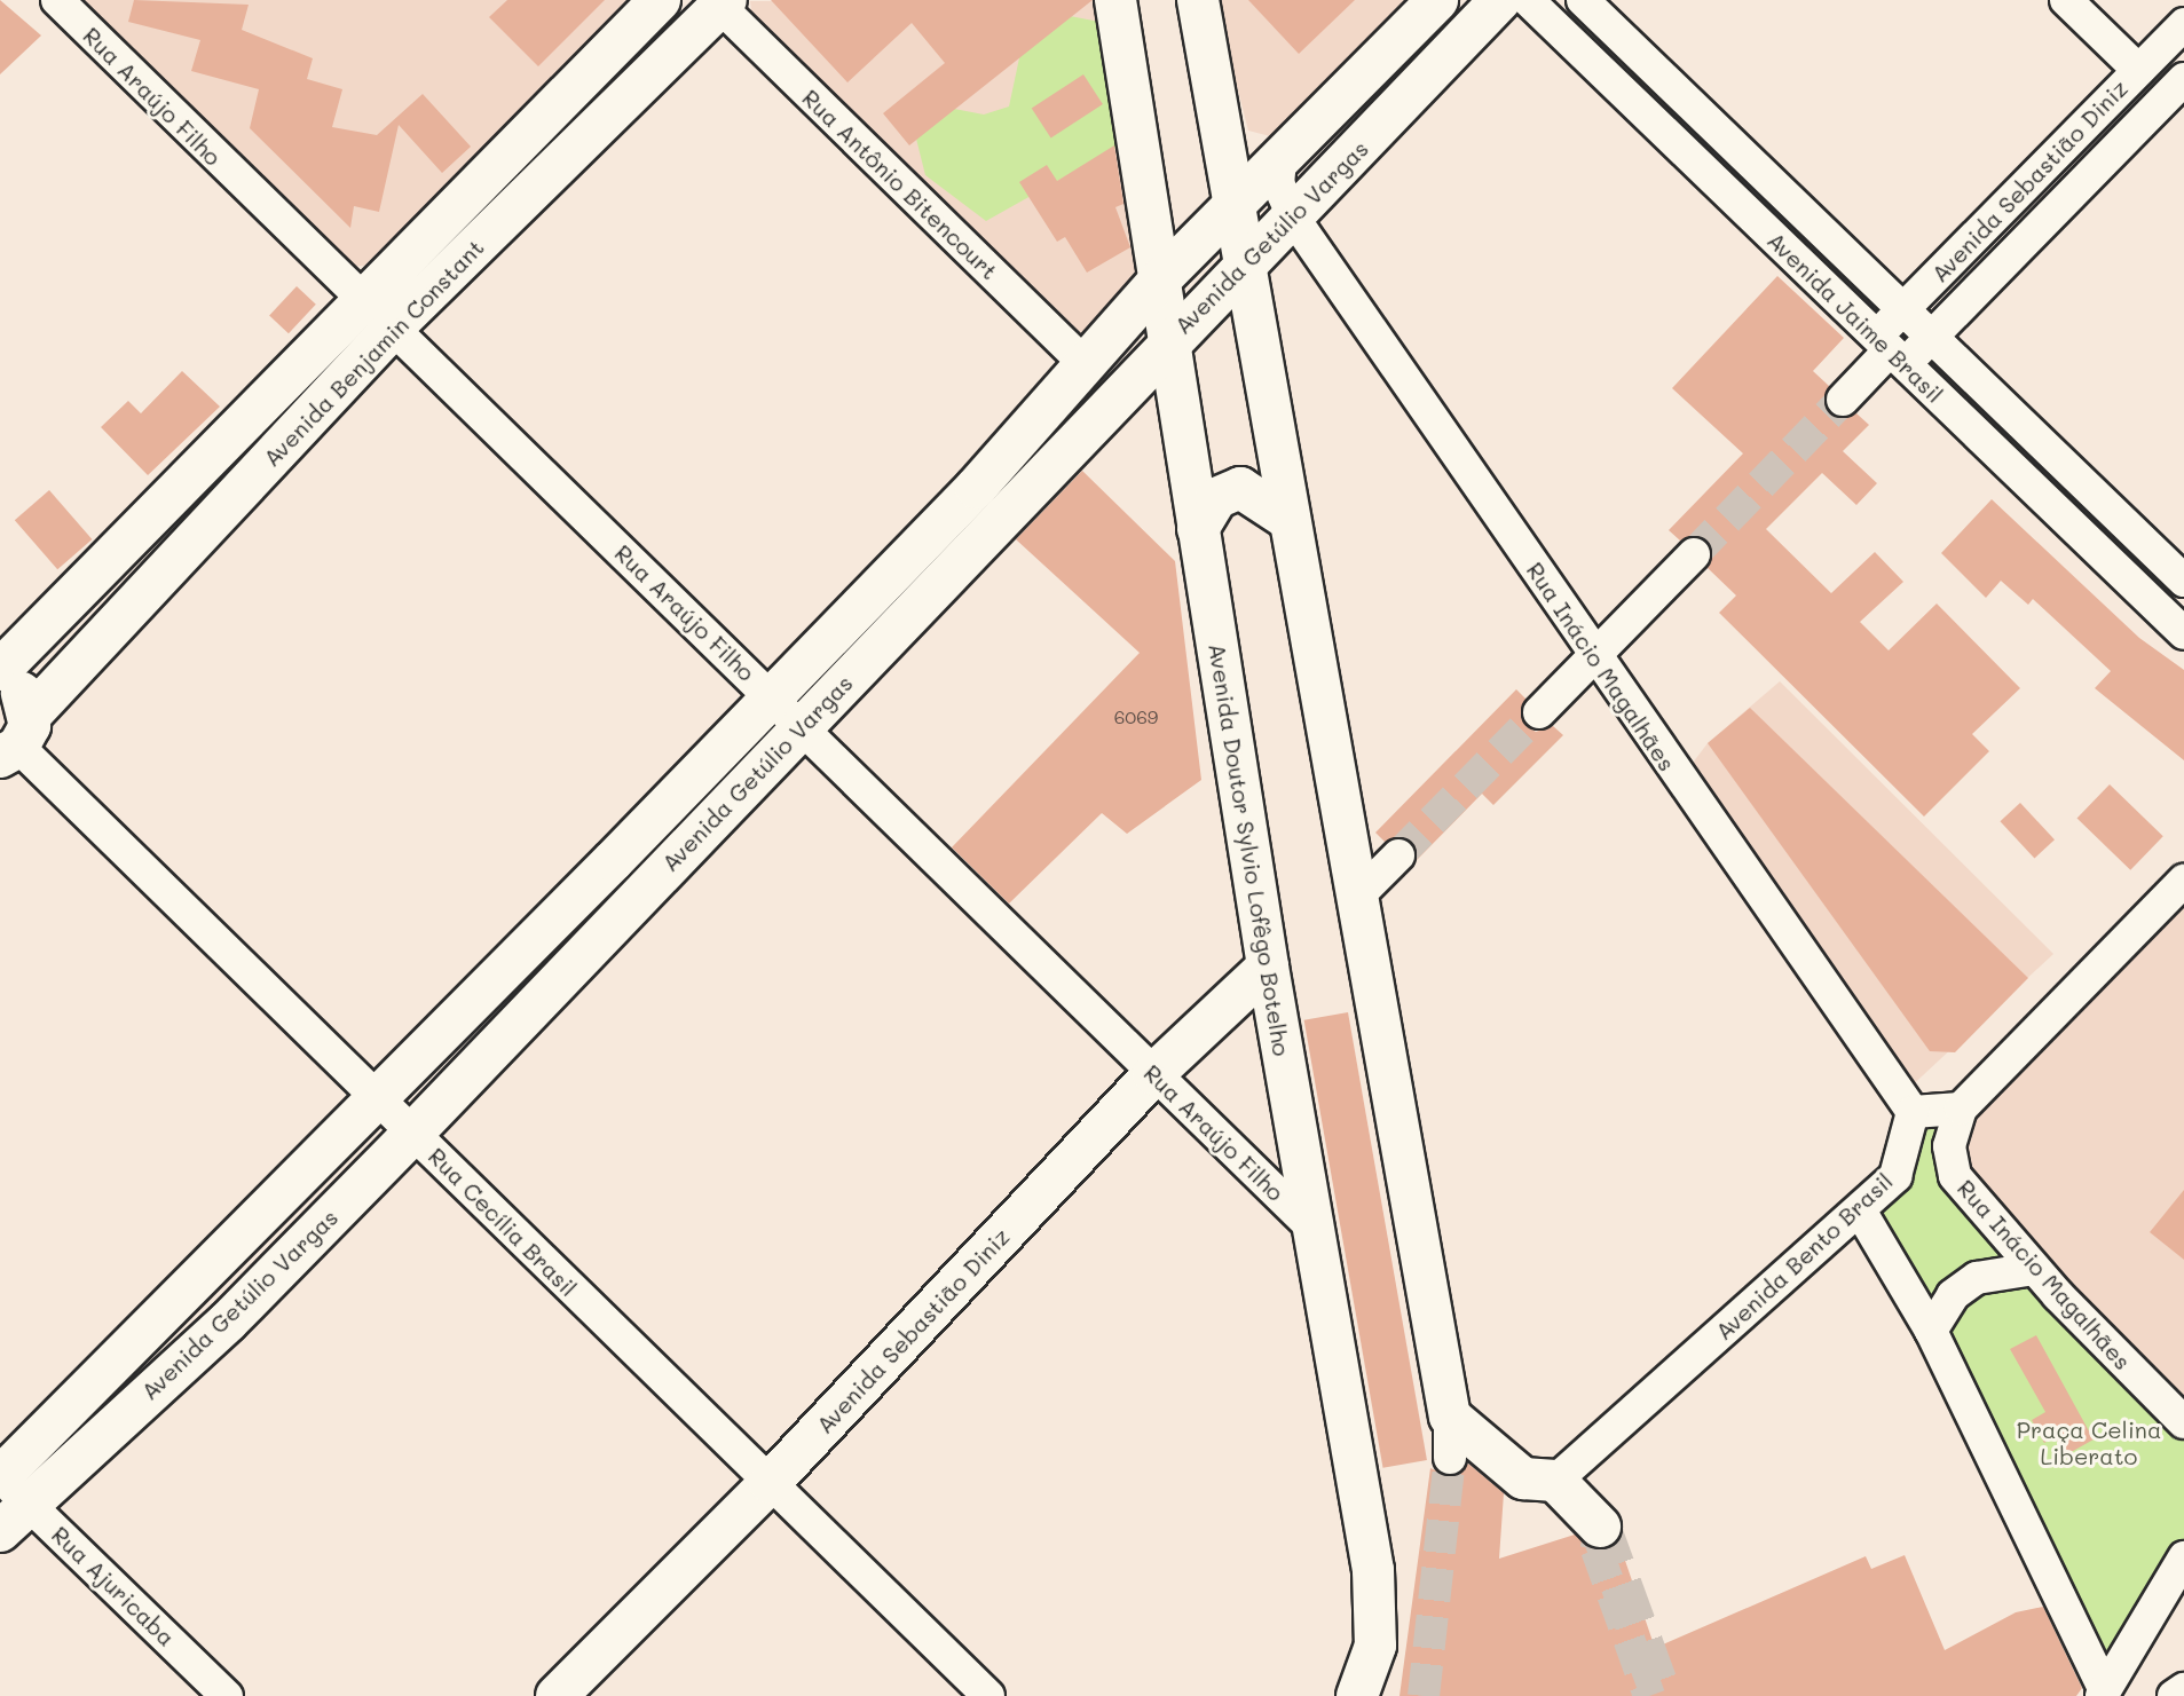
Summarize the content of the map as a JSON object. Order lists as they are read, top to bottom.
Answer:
{
  "streets": {
    "main road": [
      "Avenida Sebastião Diniz",
      "Avenida Getúlio Vargas",
      "Avenida Benjamin Constant",
      "Avenida Doutor Sylvio Lofêgo Botelho"
    ],
    "street": [
      "Rua Araújo Filho",
      "Rua Antônio Bitencourt",
      "Avenida Jaime Brasil",
      "Rua Inácio Magalhães",
      "Rua Cecília Brasil",
      "Avenida Bento Brasil",
      "Rua Ajuricaba"
    ]
  },
  "crossings": [
    ["Rua Araújo Filho", "Avenida Sebastião Diniz"],
    ["Rua Araújo Filho", "Avenida Getúlio Vargas"],
    ["Rua Araújo Filho", "Avenida Benjamin Constant"],
    ["Rua Araújo Filho", "Avenida Doutor Sylvio Lofêgo Botelho"],
    ["Avenida Sebastião Diniz", "Avenida Jaime Brasil"],
    ["Avenida Sebastião Diniz", "Avenida Doutor Sylvio Lofêgo Botelho"],
    ["Avenida Sebastião Diniz", "Rua Cecília Brasil"],
    ["Rua Antônio Bitencourt", "Avenida Getúlio Vargas"],
    ["Rua Antônio Bitencourt", "Avenida Benjamin Constant"],
    ["Avenida Getúlio Vargas", "Rua Inácio Magalhães"],
    ["Avenida Getúlio Vargas", "Avenida Doutor Sylvio Lofêgo Botelho"],
    ["Avenida Getúlio Vargas", "Rua Cecília Brasil"],
    ["Avenida Getúlio Vargas", "Rua Ajuricaba"],
    ["Avenida Benjamin Constant", "Rua Cecília Brasil"],
    ["Rua Inácio Magalhães", "Avenida Bento Brasil"]
  ],
  "parks": ["Praça Celina Liberato"],
  "house_numbers": ["6069"]
}
